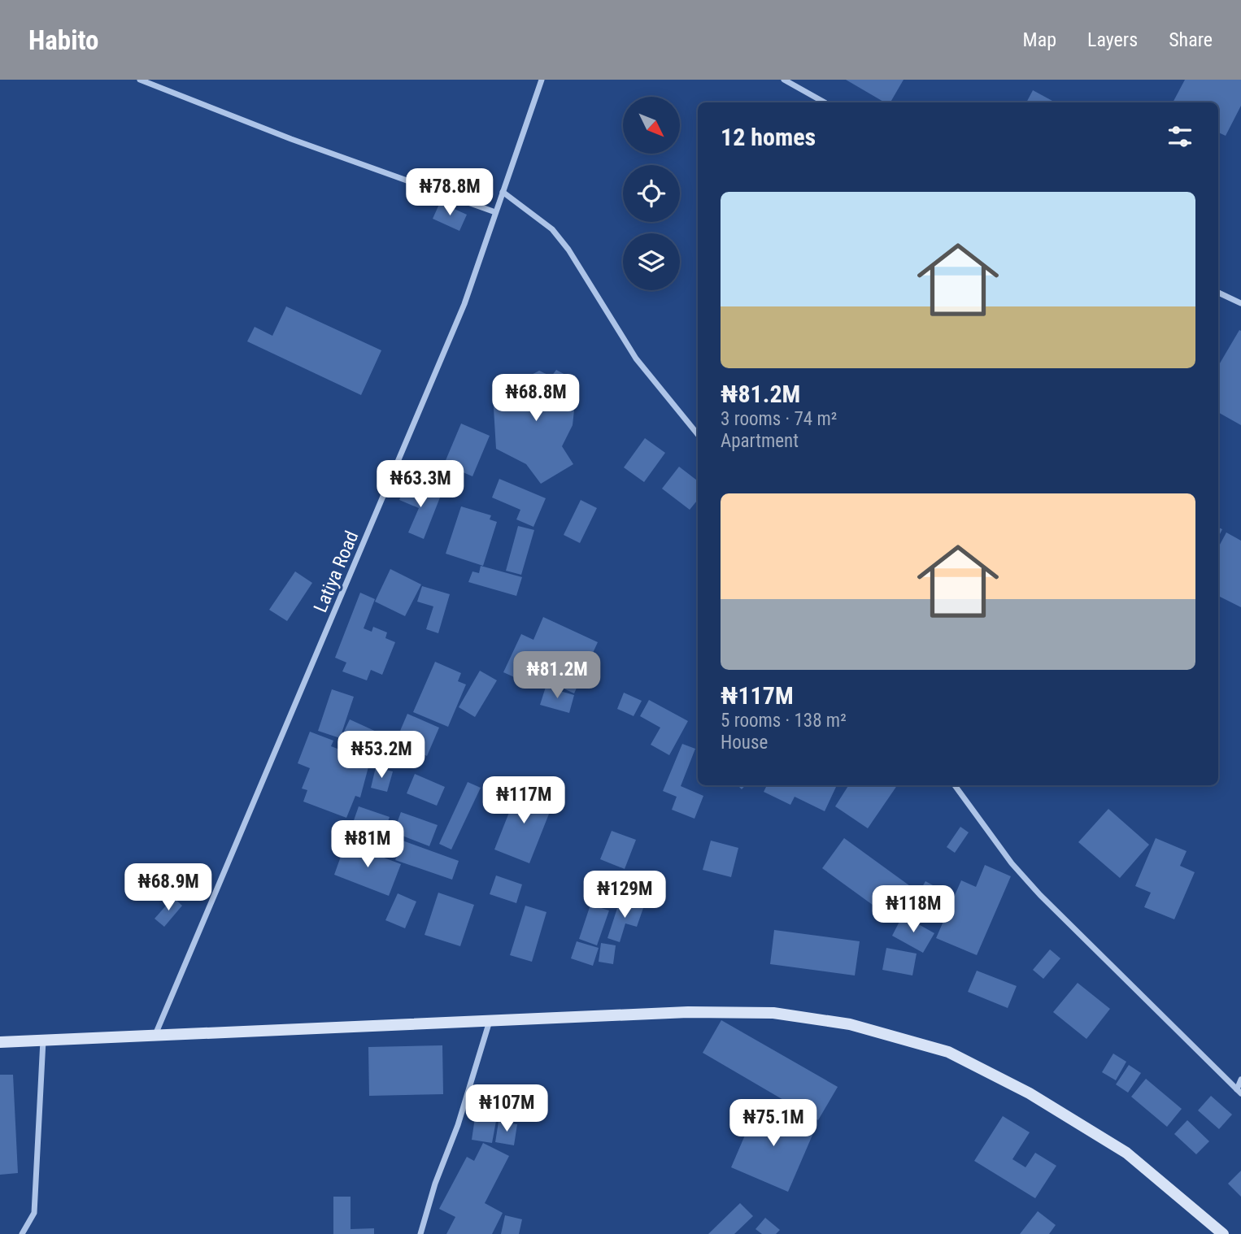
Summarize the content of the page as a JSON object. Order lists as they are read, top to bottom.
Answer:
{
  "streets": {
    "street": ["Latiya Road"]
  },
  "north": "bottom right",
  "page": {
    "header": "Habito",
    "nav": ["Map", "Layers", "Share"],
    "heading": "12 homes",
    "price": [
      "₦78.8M",
      "₦68.8M",
      "₦63.3M",
      "₦81.2M",
      "₦53.2M",
      "₦117M",
      "₦81M",
      "₦68.9M",
      "₦129M",
      "₦118M",
      "₦107M",
      "₦75.1M"
    ],
    "list": [
      {
        "name": "₦81.2M",
        "note": "3 rooms · 74 m² · Apartment"
      },
      {
        "name": "₦117M",
        "note": "5 rooms · 138 m² · House"
      }
    ]
  }
}
